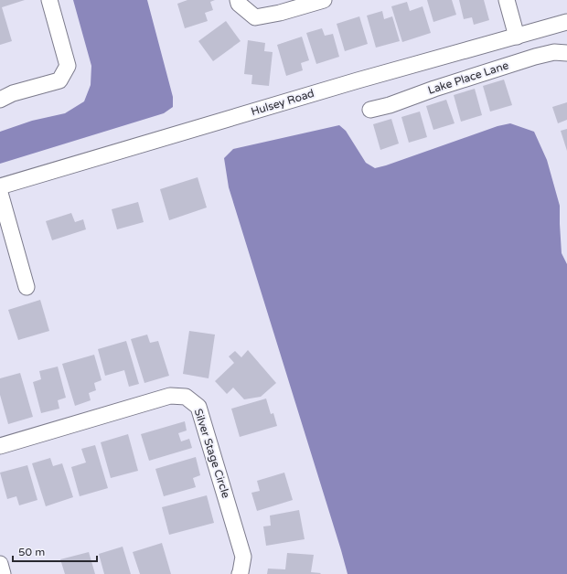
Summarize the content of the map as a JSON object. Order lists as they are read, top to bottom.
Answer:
{
  "streets": {
    "street": ["Lake Place Lane", "Hulsey Road", "Silver Stage Circle"]
  },
  "scale_bar": "50 m"
}
